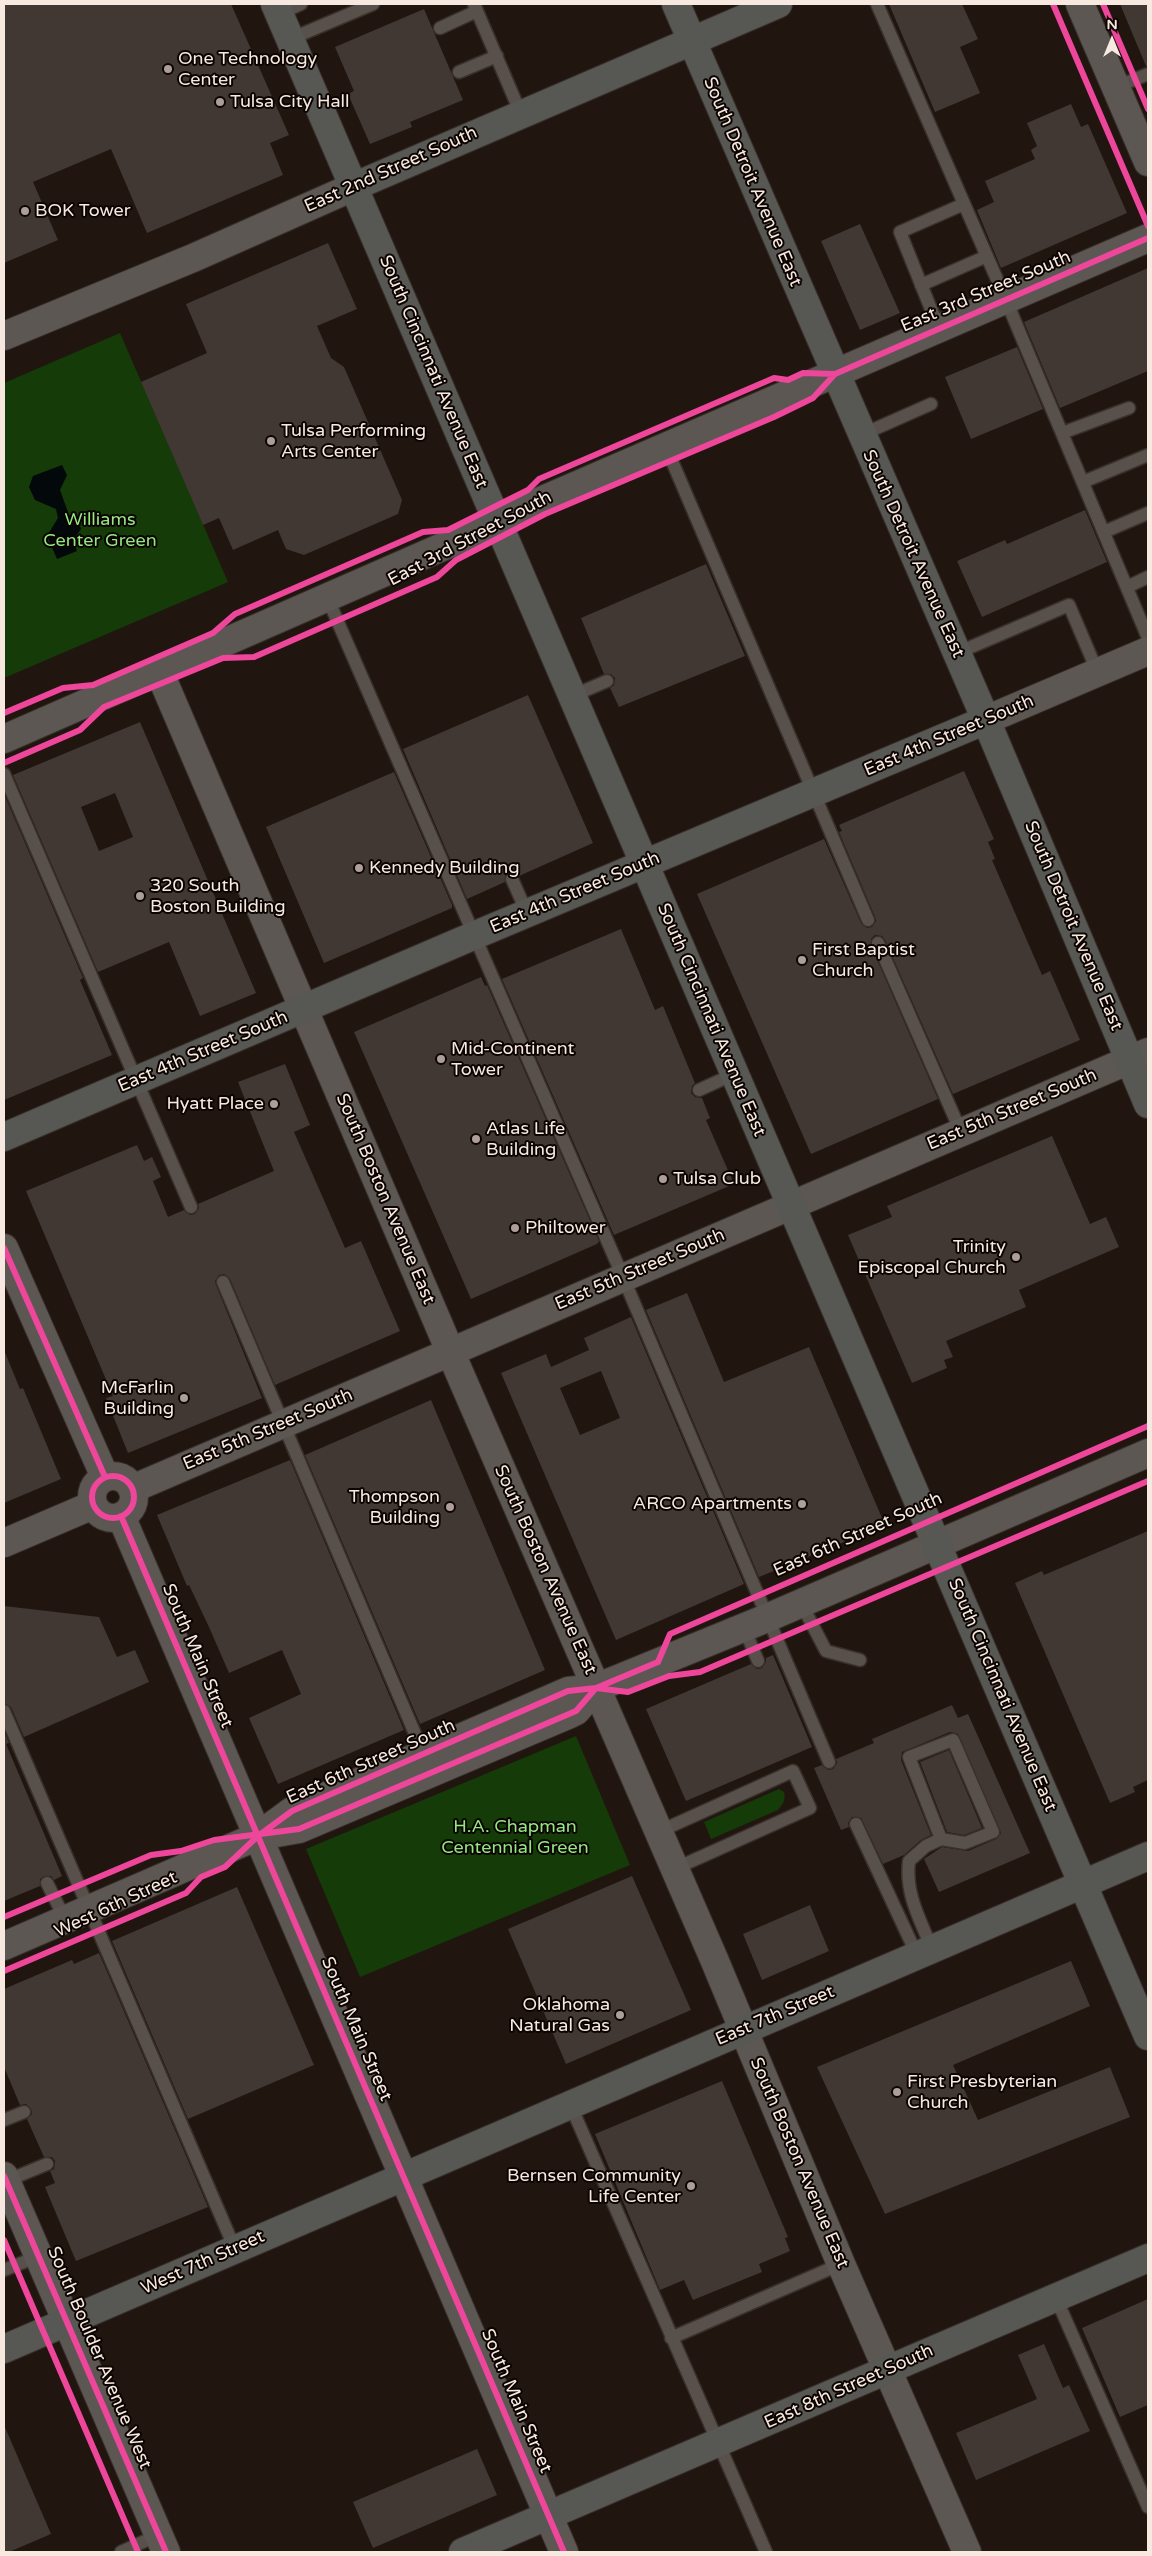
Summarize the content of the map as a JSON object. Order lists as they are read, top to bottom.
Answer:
{
  "streets": {
    "main road": [
      "East 2nd Street South",
      "South Detroit Avenue East",
      "South Cincinnati Avenue East",
      "East 4th Street South",
      "East 7th Street",
      "West 7th Street",
      "East 8th Street South"
    ],
    "street": [
      "East 3rd Street South",
      "East 5th Street South",
      "South Boston Avenue East",
      "East 6th Street South",
      "South Main Street",
      "West 6th Street",
      "South Boulder Avenue West"
    ]
  },
  "crossings": [
    ["East 2nd Street South", "South Detroit Avenue East"],
    ["East 2nd Street South", "South Cincinnati Avenue East"],
    ["South Detroit Avenue East", "East 3rd Street South"],
    ["South Detroit Avenue East", "East 4th Street South"],
    ["South Detroit Avenue East", "East 5th Street South"],
    ["East 3rd Street South", "South Cincinnati Avenue East"],
    ["East 3rd Street South", "South Boston Avenue East"],
    ["South Cincinnati Avenue East", "East 4th Street South"],
    ["South Cincinnati Avenue East", "East 5th Street South"],
    ["South Cincinnati Avenue East", "East 6th Street South"],
    ["South Cincinnati Avenue East", "East 7th Street"],
    ["East 4th Street South", "South Boston Avenue East"],
    ["East 5th Street South", "South Boston Avenue East"],
    ["East 5th Street South", "South Main Street"],
    ["South Boston Avenue East", "East 6th Street South"],
    ["South Boston Avenue East", "East 7th Street"],
    ["South Boston Avenue East", "East 8th Street South"],
    ["East 6th Street South", "South Main Street"],
    ["East 6th Street South", "West 6th Street"],
    ["South Main Street", "West 6th Street"],
    ["South Main Street", "East 7th Street"],
    ["South Main Street", "West 7th Street"],
    ["South Main Street", "East 8th Street South"],
    ["East 7th Street", "West 7th Street"],
    ["West 7th Street", "South Boulder Avenue West"]
  ],
  "parks": ["Williams Center Green", "H.A. Chapman Centennial Green"],
  "places": [
    "One Technology Center",
    "Tulsa City Hall",
    "BOK Tower",
    "Tulsa Performing Arts Center",
    "Kennedy Building",
    "320 South Boston Building",
    "First Baptist Church",
    "Mid-Continent Tower",
    "Hyatt Place",
    "Atlas Life Building",
    "Tulsa Club",
    "Philtower",
    "Trinity Episcopal Church",
    "McFarlin Building",
    "ARCO Apartments",
    "Thompson Building",
    "Oklahoma Natural Gas",
    "First Presbyterian Church",
    "Bernsen Community Life Center"
  ],
  "north": "top"
}
